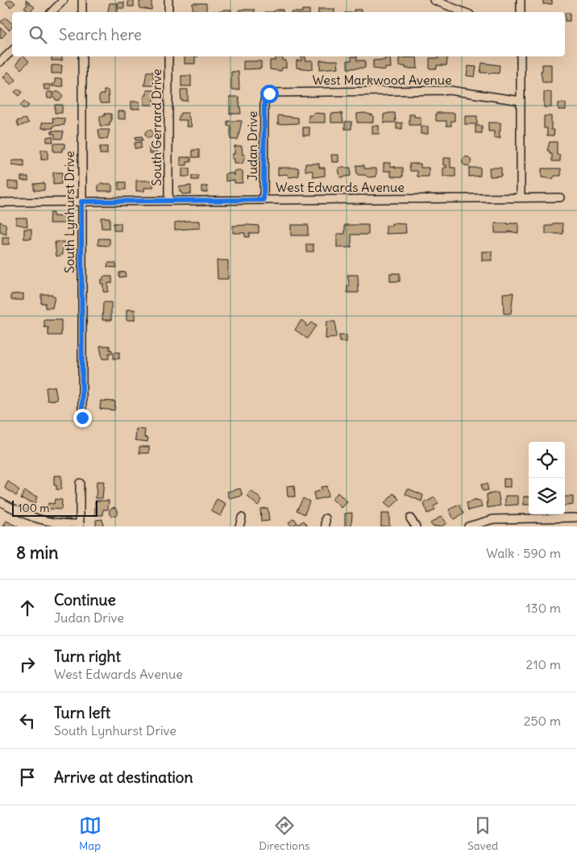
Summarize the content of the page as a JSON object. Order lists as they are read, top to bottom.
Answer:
{
  "streets": {
    "street": [
      "West Markwood Avenue",
      "South Gerrard Drive",
      "Judan Drive",
      "West Edwards Avenue",
      "South Lynhurst Drive"
    ]
  },
  "crossings": [
    ["West Markwood Avenue", "Judan Drive"],
    ["South Gerrard Drive", "West Edwards Avenue"],
    ["Judan Drive", "West Edwards Avenue"],
    ["West Edwards Avenue", "South Lynhurst Drive"]
  ],
  "scale_bar": "100 m",
  "page": {
    "search": "Search here",
    "scale": "100 m",
    "heading": ["8 min", "Walk · 590 m"],
    "list": [
      ["Continue", "Judan Drive", "130 m"],
      ["Turn right", "West Edwards Avenue", "210 m"],
      ["Turn left", "South Lynhurst Drive", "250 m"],
      "Arrive at destination"
    ],
    "nav": ["Map", "Directions", "Saved"]
  }
}
